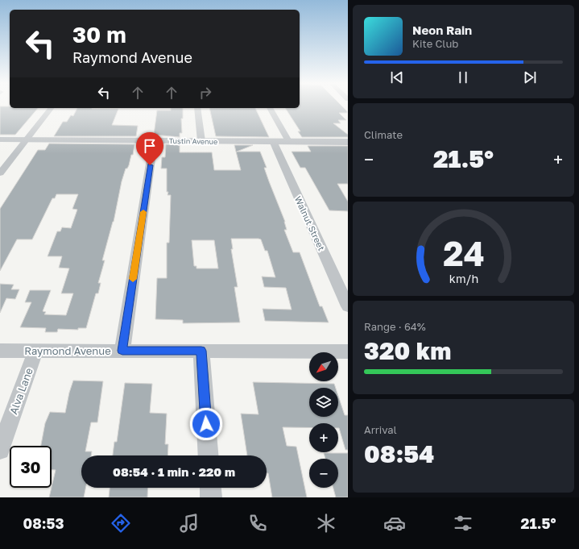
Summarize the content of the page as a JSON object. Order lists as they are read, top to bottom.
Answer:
{
  "streets": {
    "street": [
      "Tustin Avenue",
      "Walnut Street",
      "Raymond Avenue",
      "Alva Lane"
    ]
  },
  "crossings": [
    ["Tustin Avenue", "Walnut Street"],
    ["Raymond Avenue", "Alva Lane"]
  ],
  "north": "bottom left",
  "page": {
    "turn": ["30 m", "Raymond Avenue"],
    "song": ["Neon Rain", "Kite Club"],
    "tile": [
      "Climate",
      ["Range · 64%", "320 km"],
      ["Arrival", "08:54"]
    ],
    "heat": ["−", "21.5°", "+"],
    "map_buttons": ["+", "−"],
    "limit": "30",
    "trip": "08:54 · 1 min · 220 m",
    "tabs": ["08:53", "21.5°"],
    "gauge": ["24", "km/h"]
  }
}
